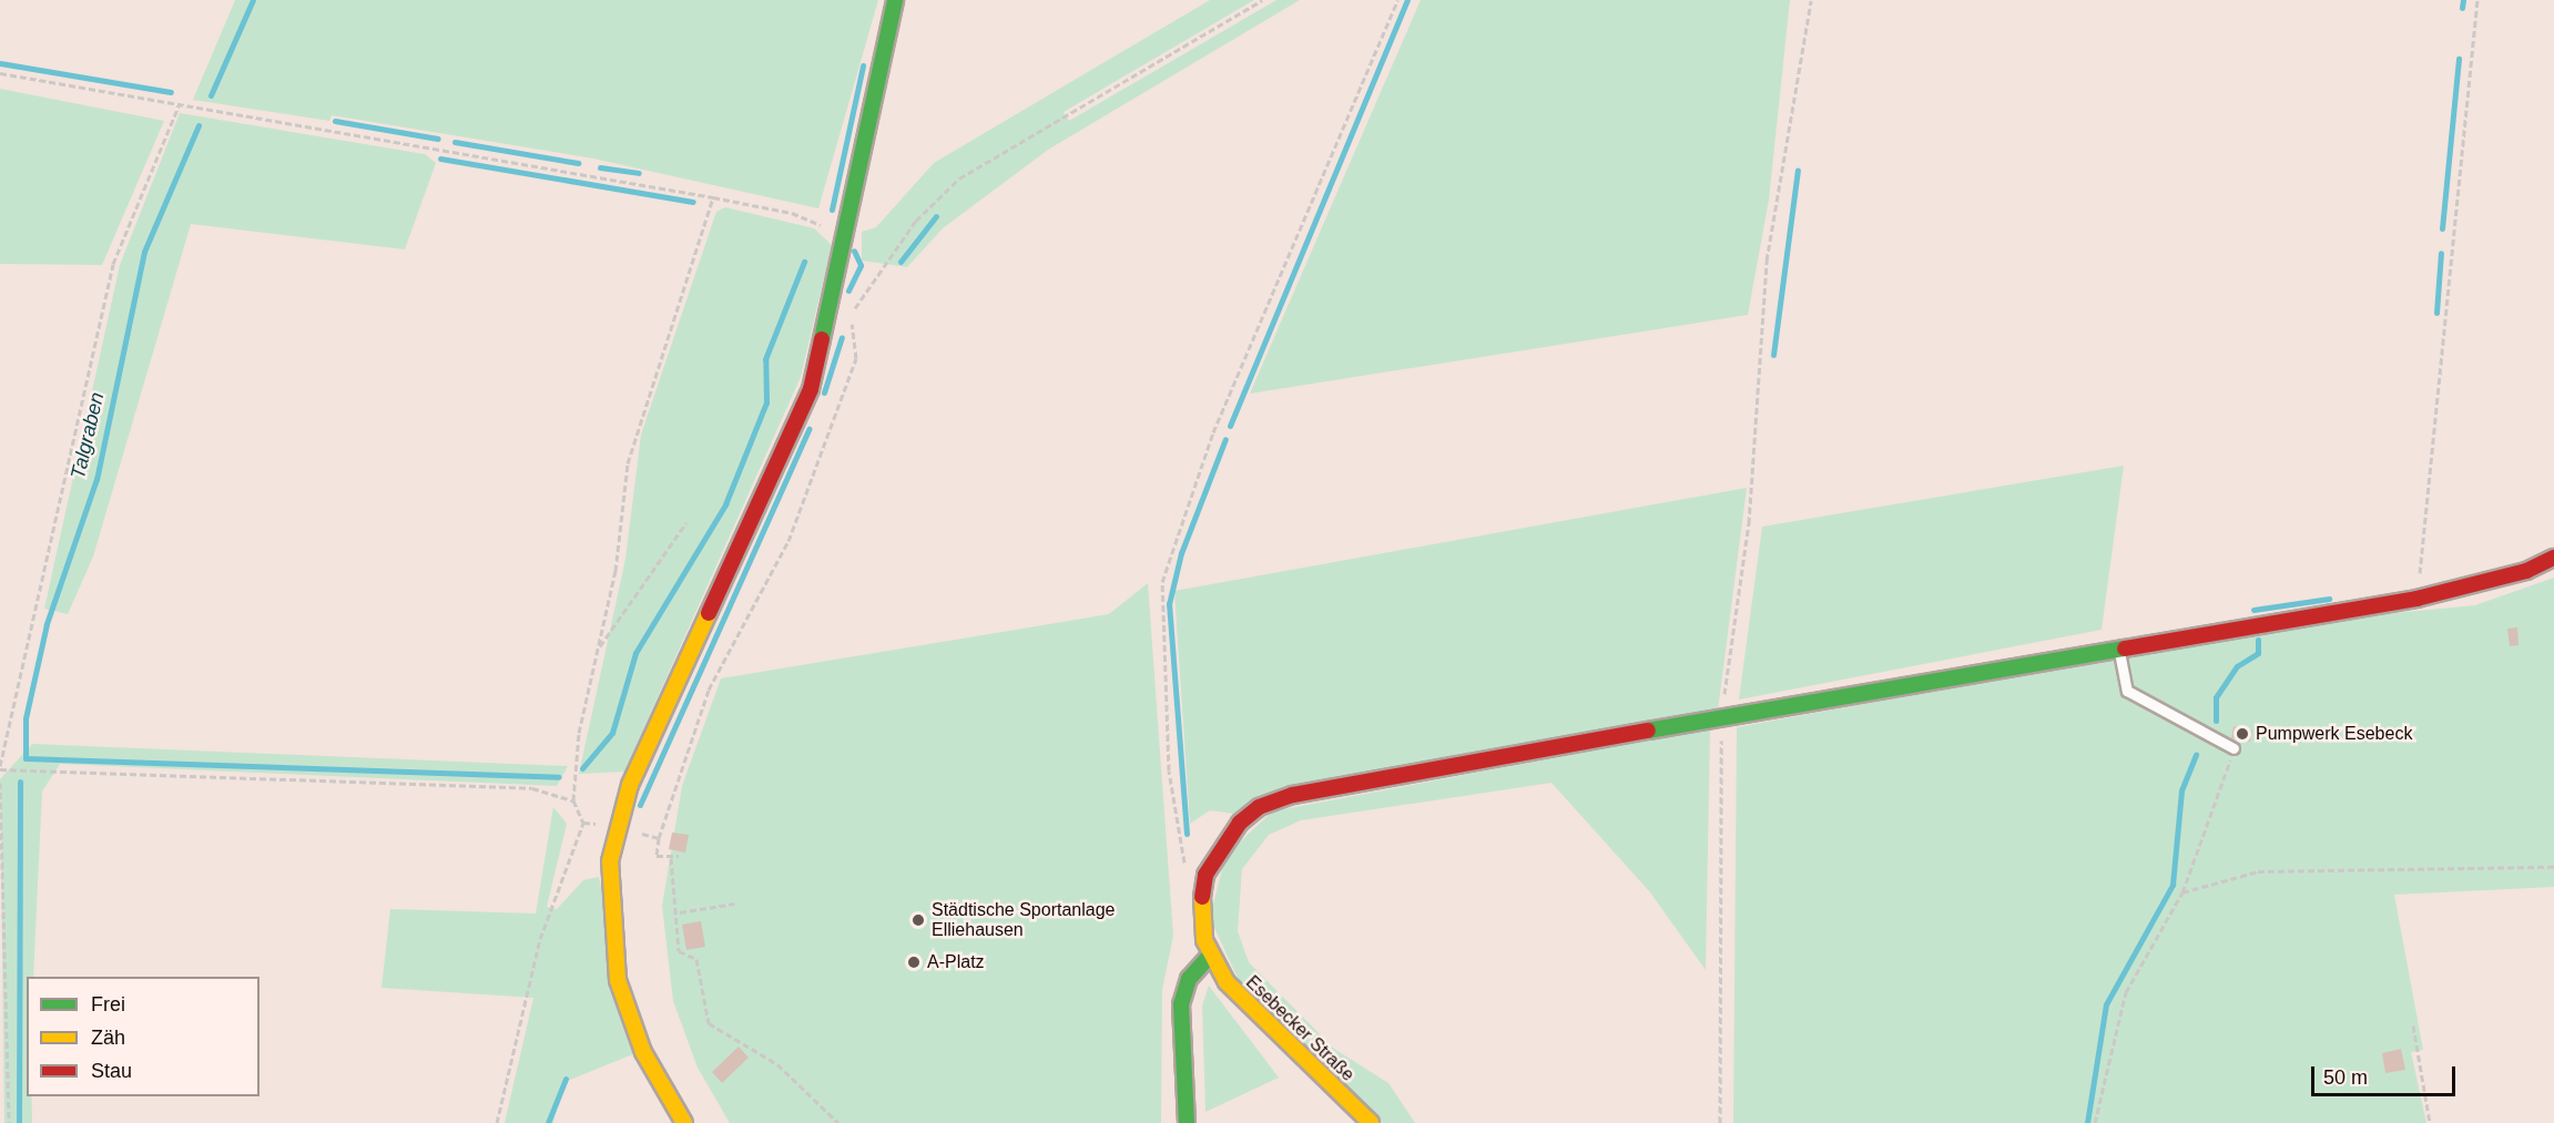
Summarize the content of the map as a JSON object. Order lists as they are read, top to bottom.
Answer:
{
  "streets": {
    "street": ["Esebecker Straße"]
  },
  "water": ["Talgraben"],
  "places": ["Pumpwerk Esebeck", "Städtische Sportanlage Elliehausen", "A-Platz"],
  "legend": ["Frei", "Zäh", "Stau"],
  "scale_bar": "50 m"
}
